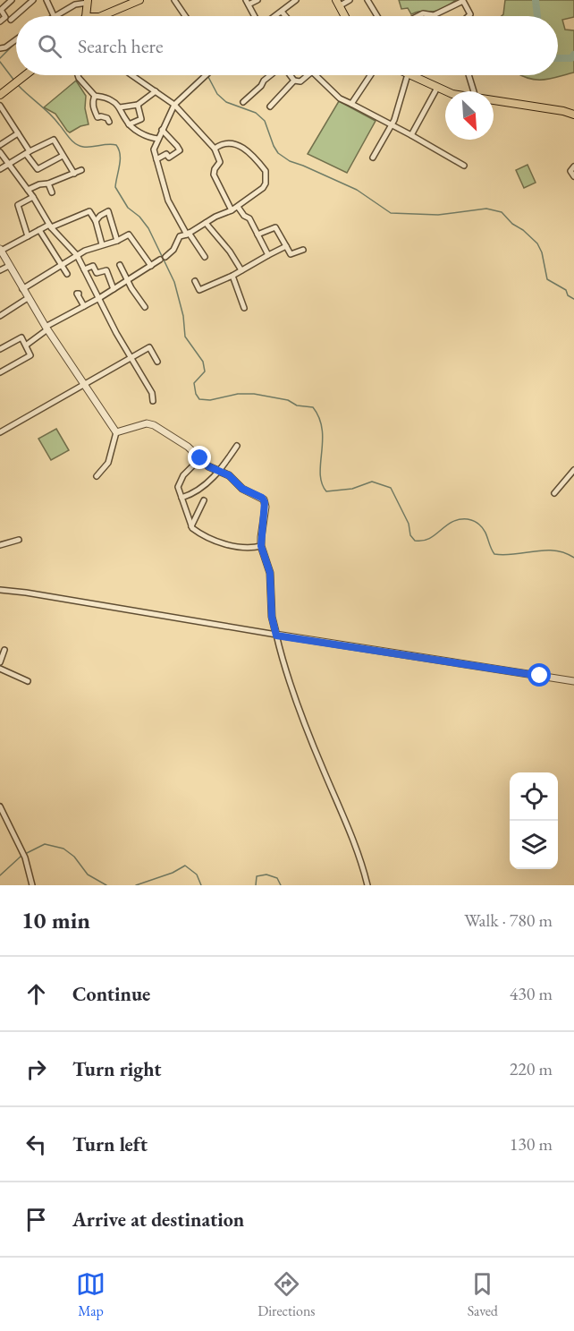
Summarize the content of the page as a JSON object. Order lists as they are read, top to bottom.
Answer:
{
  "north": "bottom right",
  "page": {
    "search": "Search here",
    "heading": ["10 min", "Walk · 780 m"],
    "list": [
      ["Continue", "430 m"],
      ["Turn right", "220 m"],
      ["Turn left", "130 m"],
      "Arrive at destination"
    ],
    "nav": ["Map", "Directions", "Saved"]
  }
}
